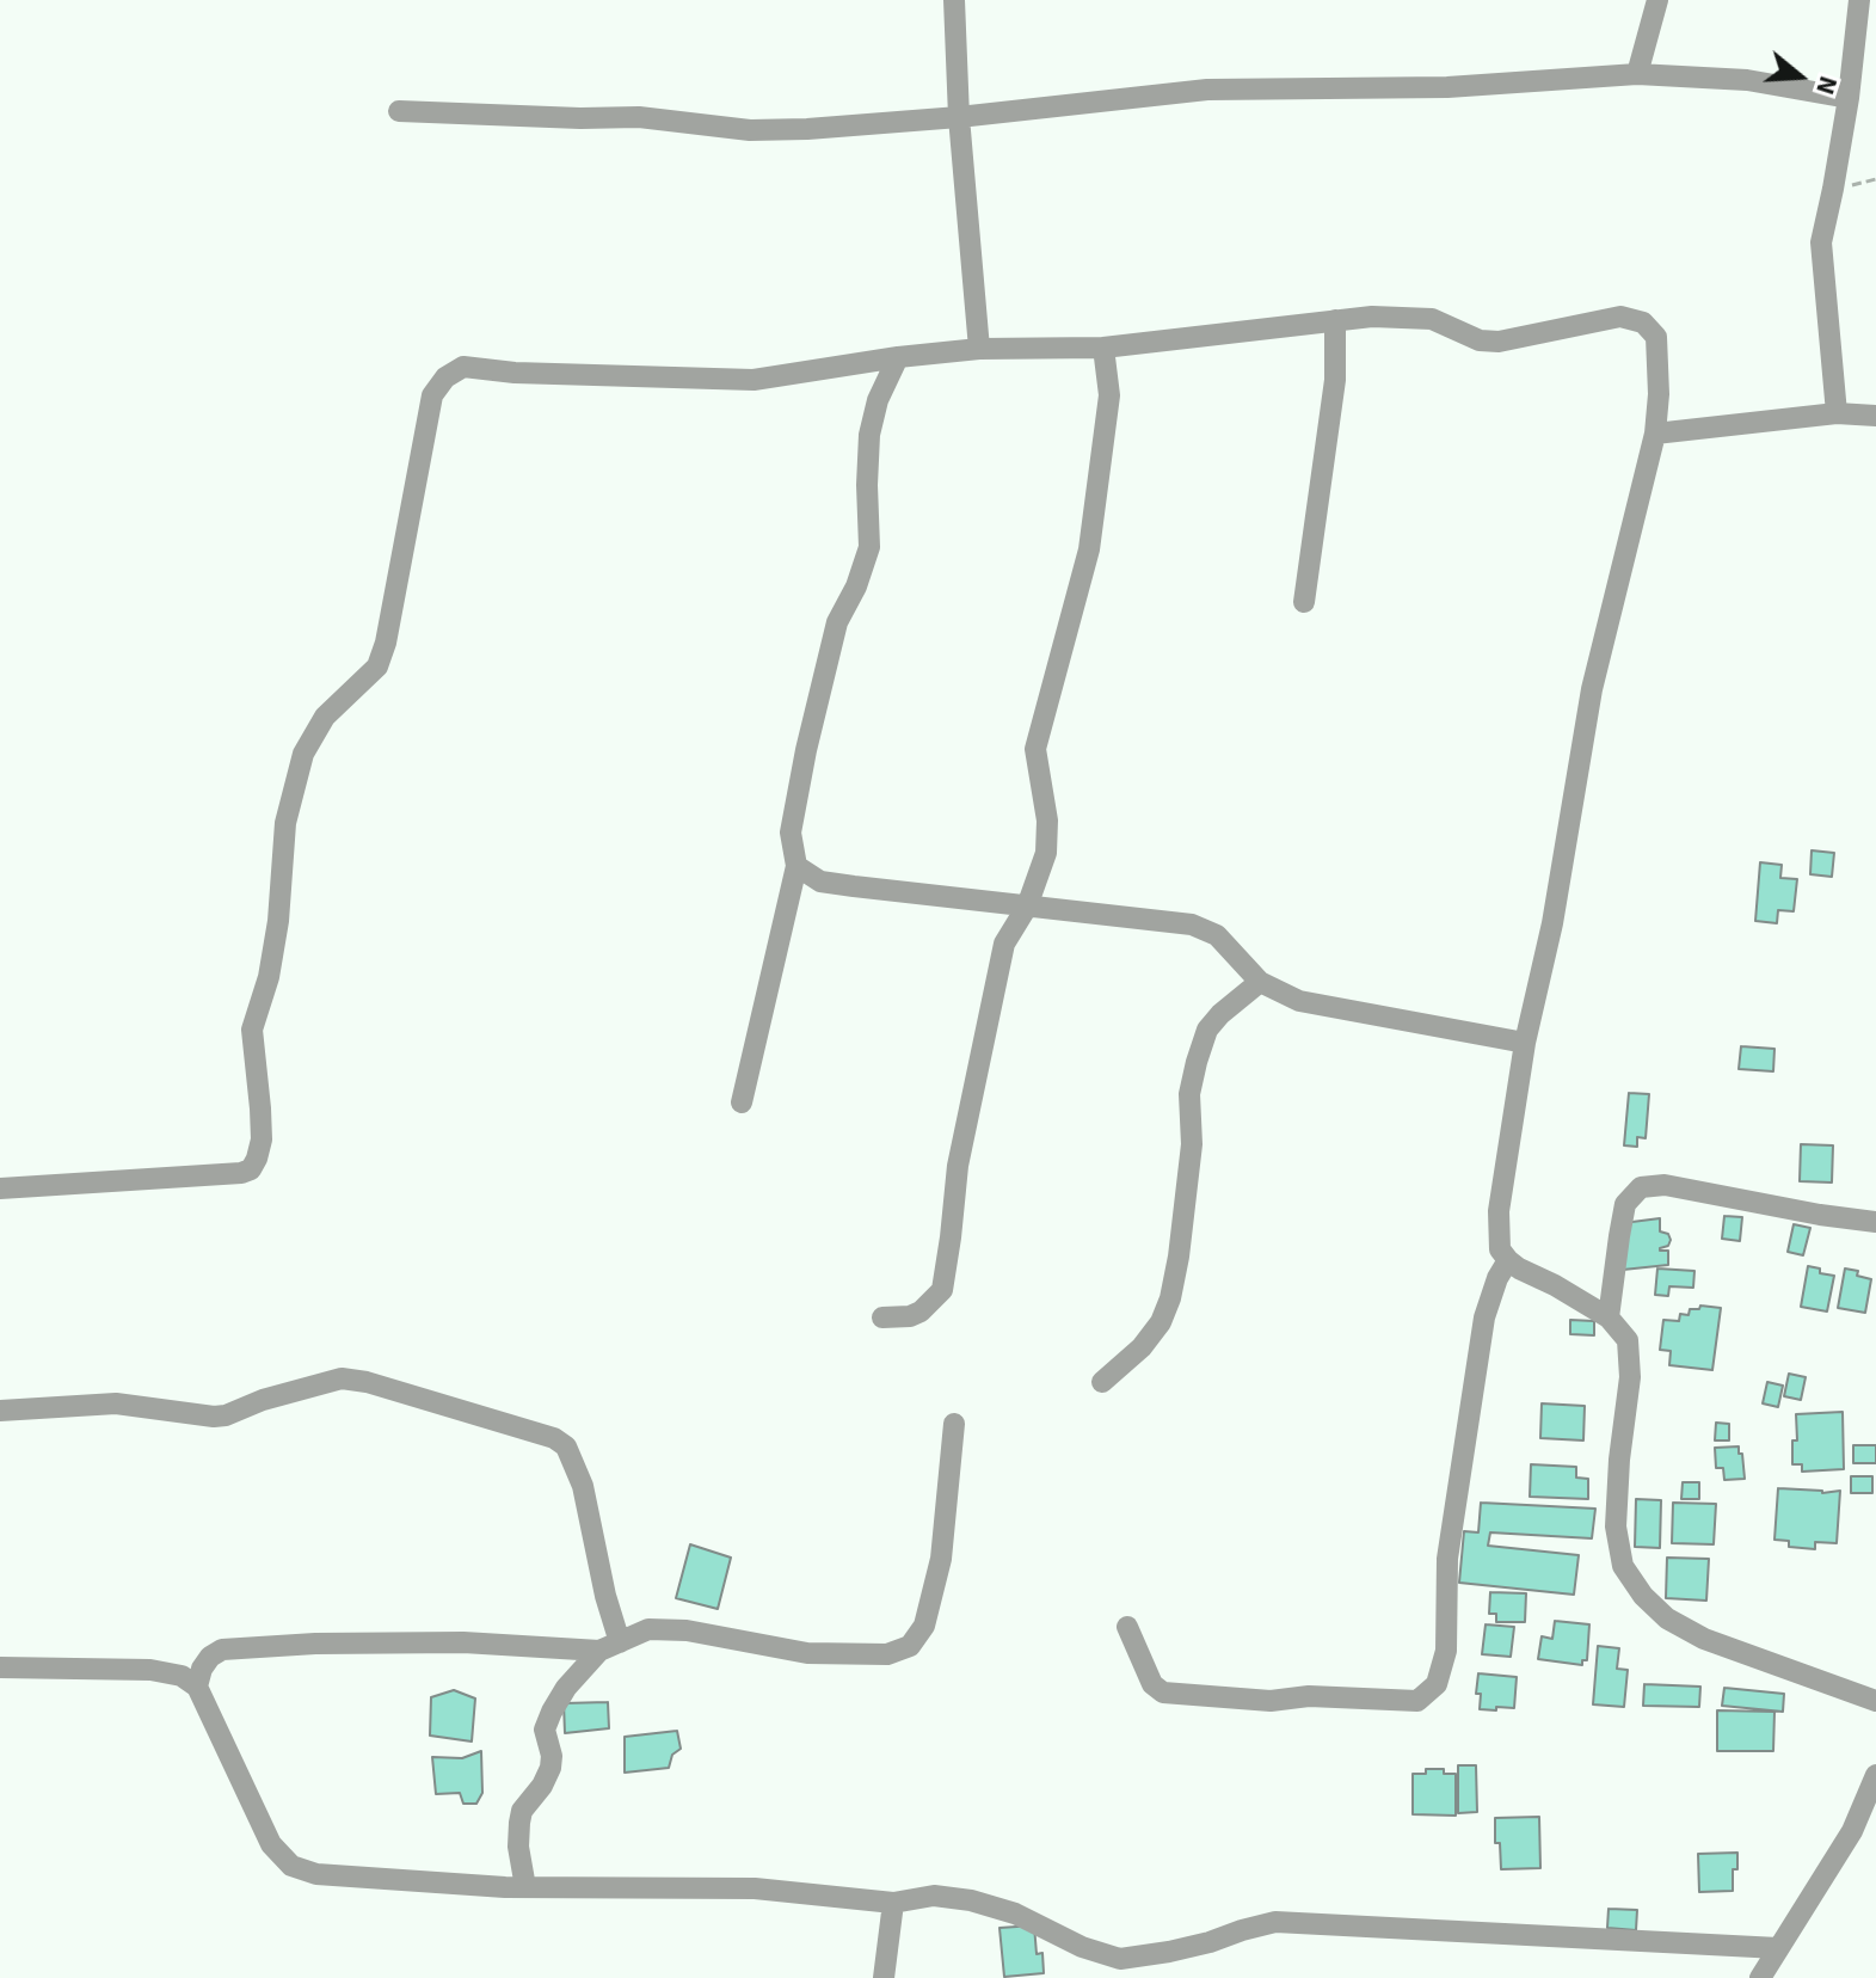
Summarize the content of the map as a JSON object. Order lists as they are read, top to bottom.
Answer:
{
  "north": "right"
}
